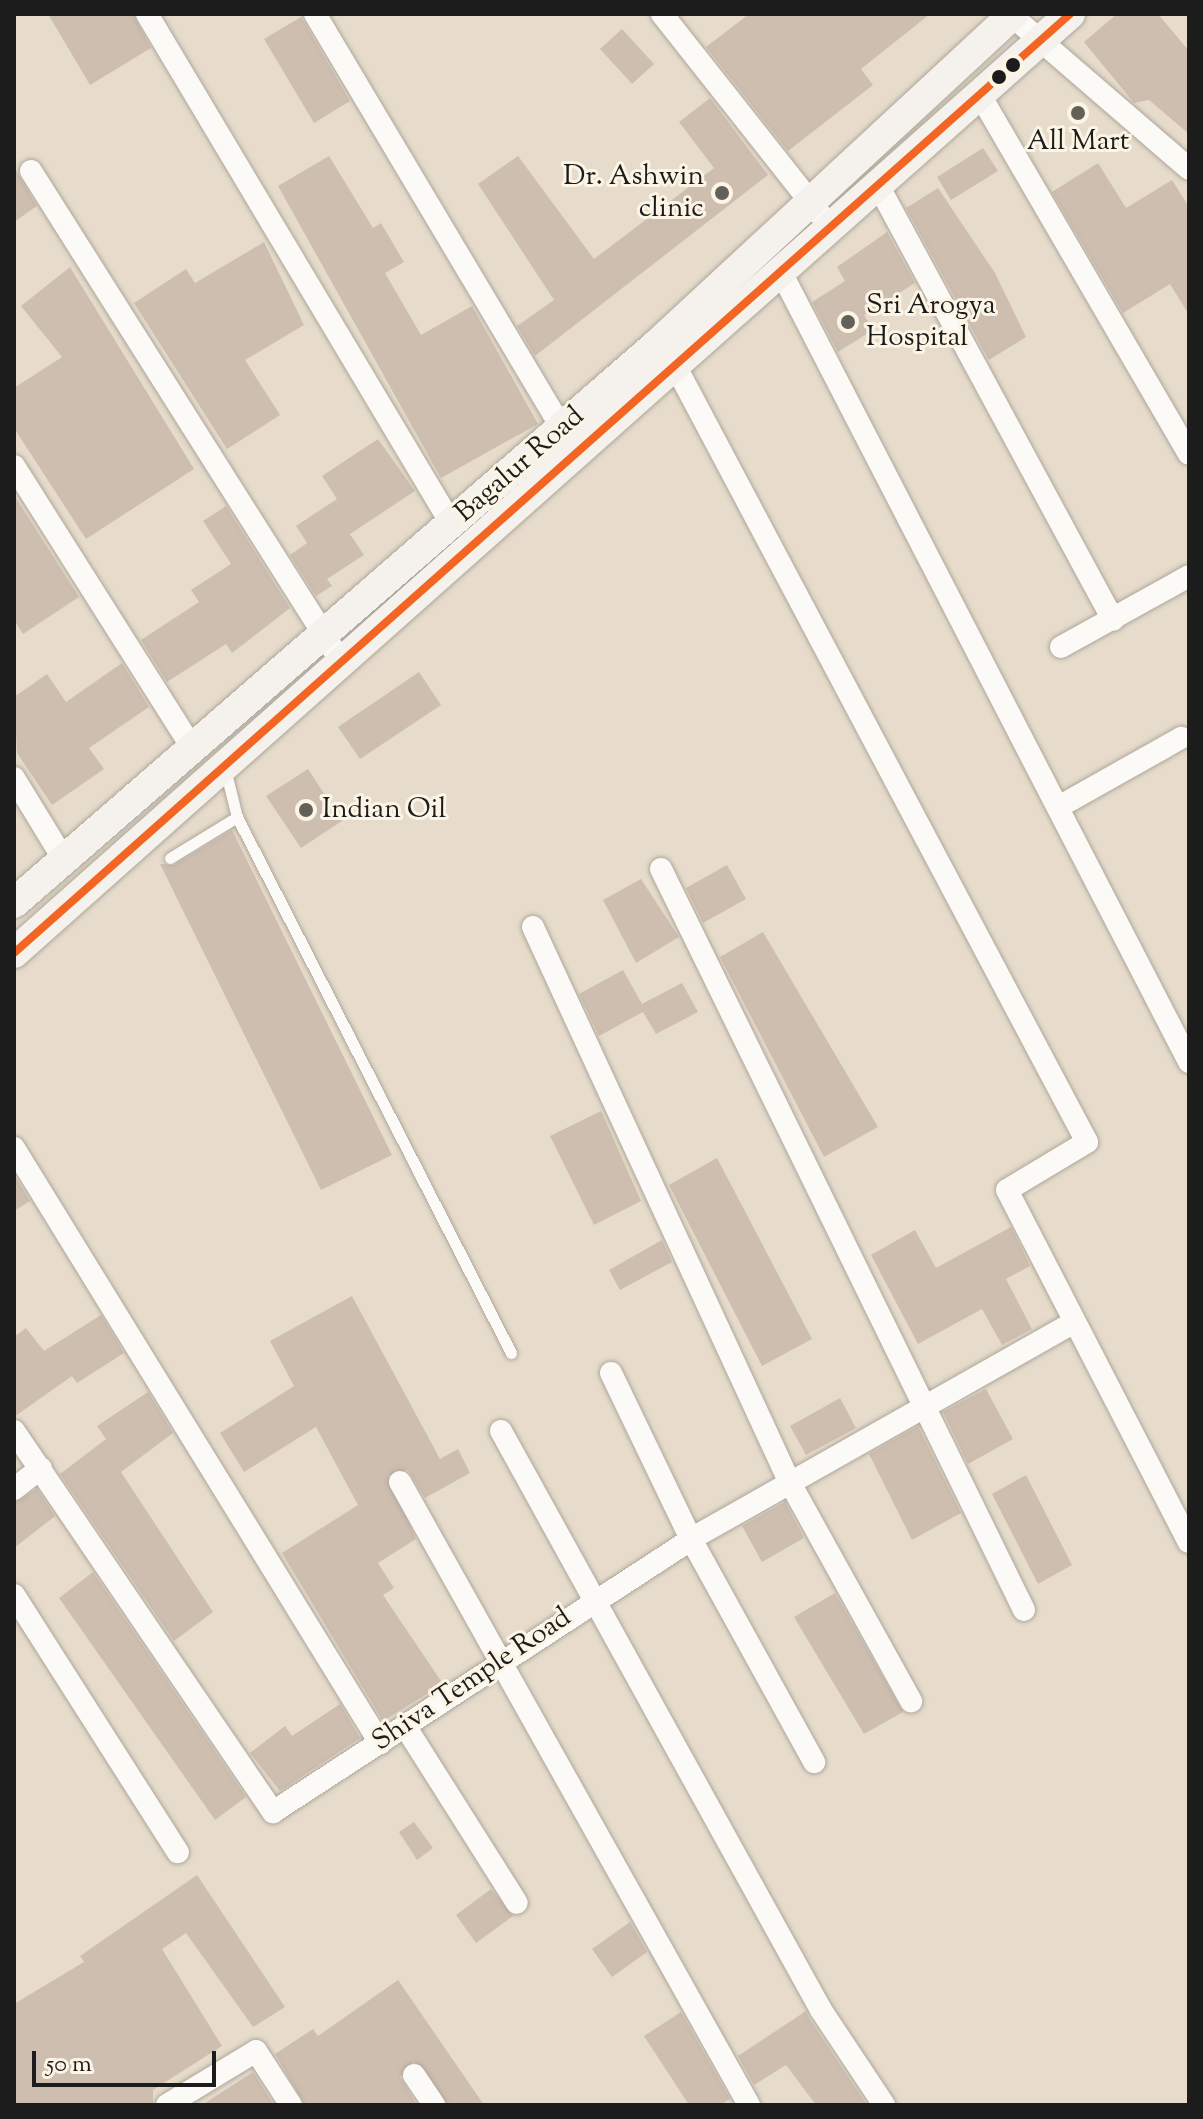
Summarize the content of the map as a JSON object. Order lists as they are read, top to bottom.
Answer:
{
  "streets": {
    "main road": ["Bagalur Road"],
    "street": ["Shiva Temple Road"]
  },
  "places": [
    "All Mart",
    "Dr. Ashwin clinic",
    "Sri Arogya Hospital",
    "Indian Oil"
  ],
  "scale_bar": "50 m"
}
